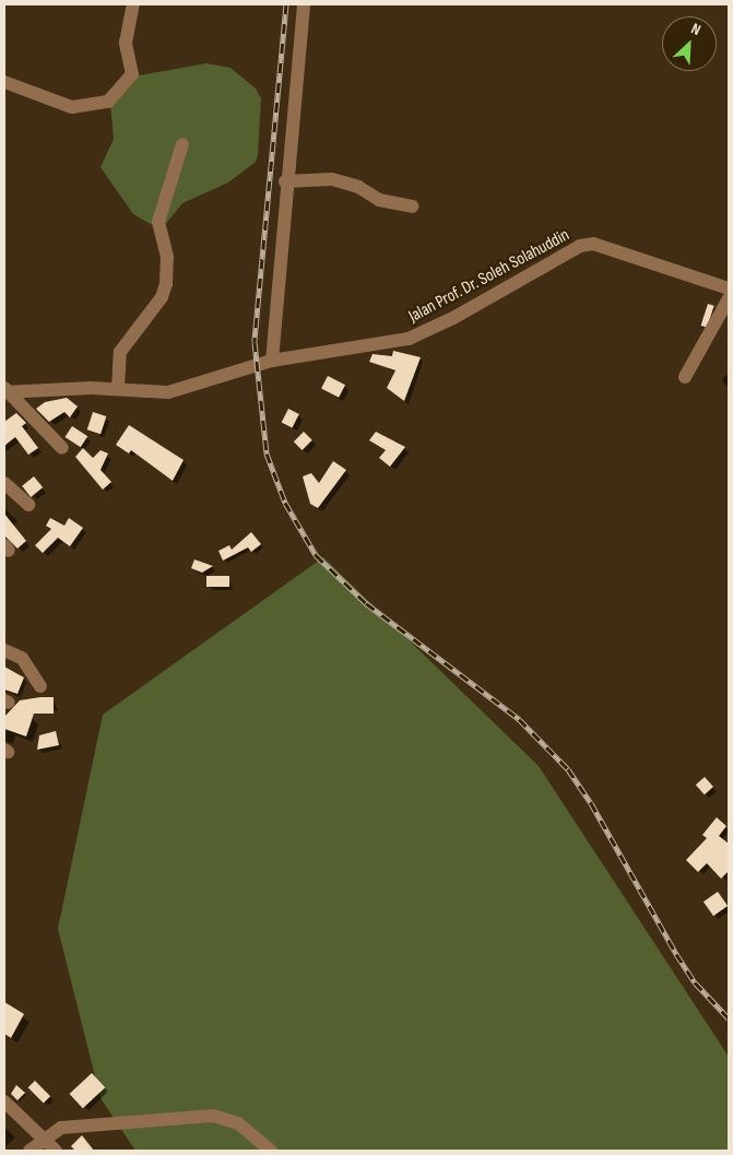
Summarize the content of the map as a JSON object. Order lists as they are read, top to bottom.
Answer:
{
  "streets": {
    "street": ["Jalan Prof. Dr. Soleh Solahuddin"]
  },
  "north": "top right"
}
